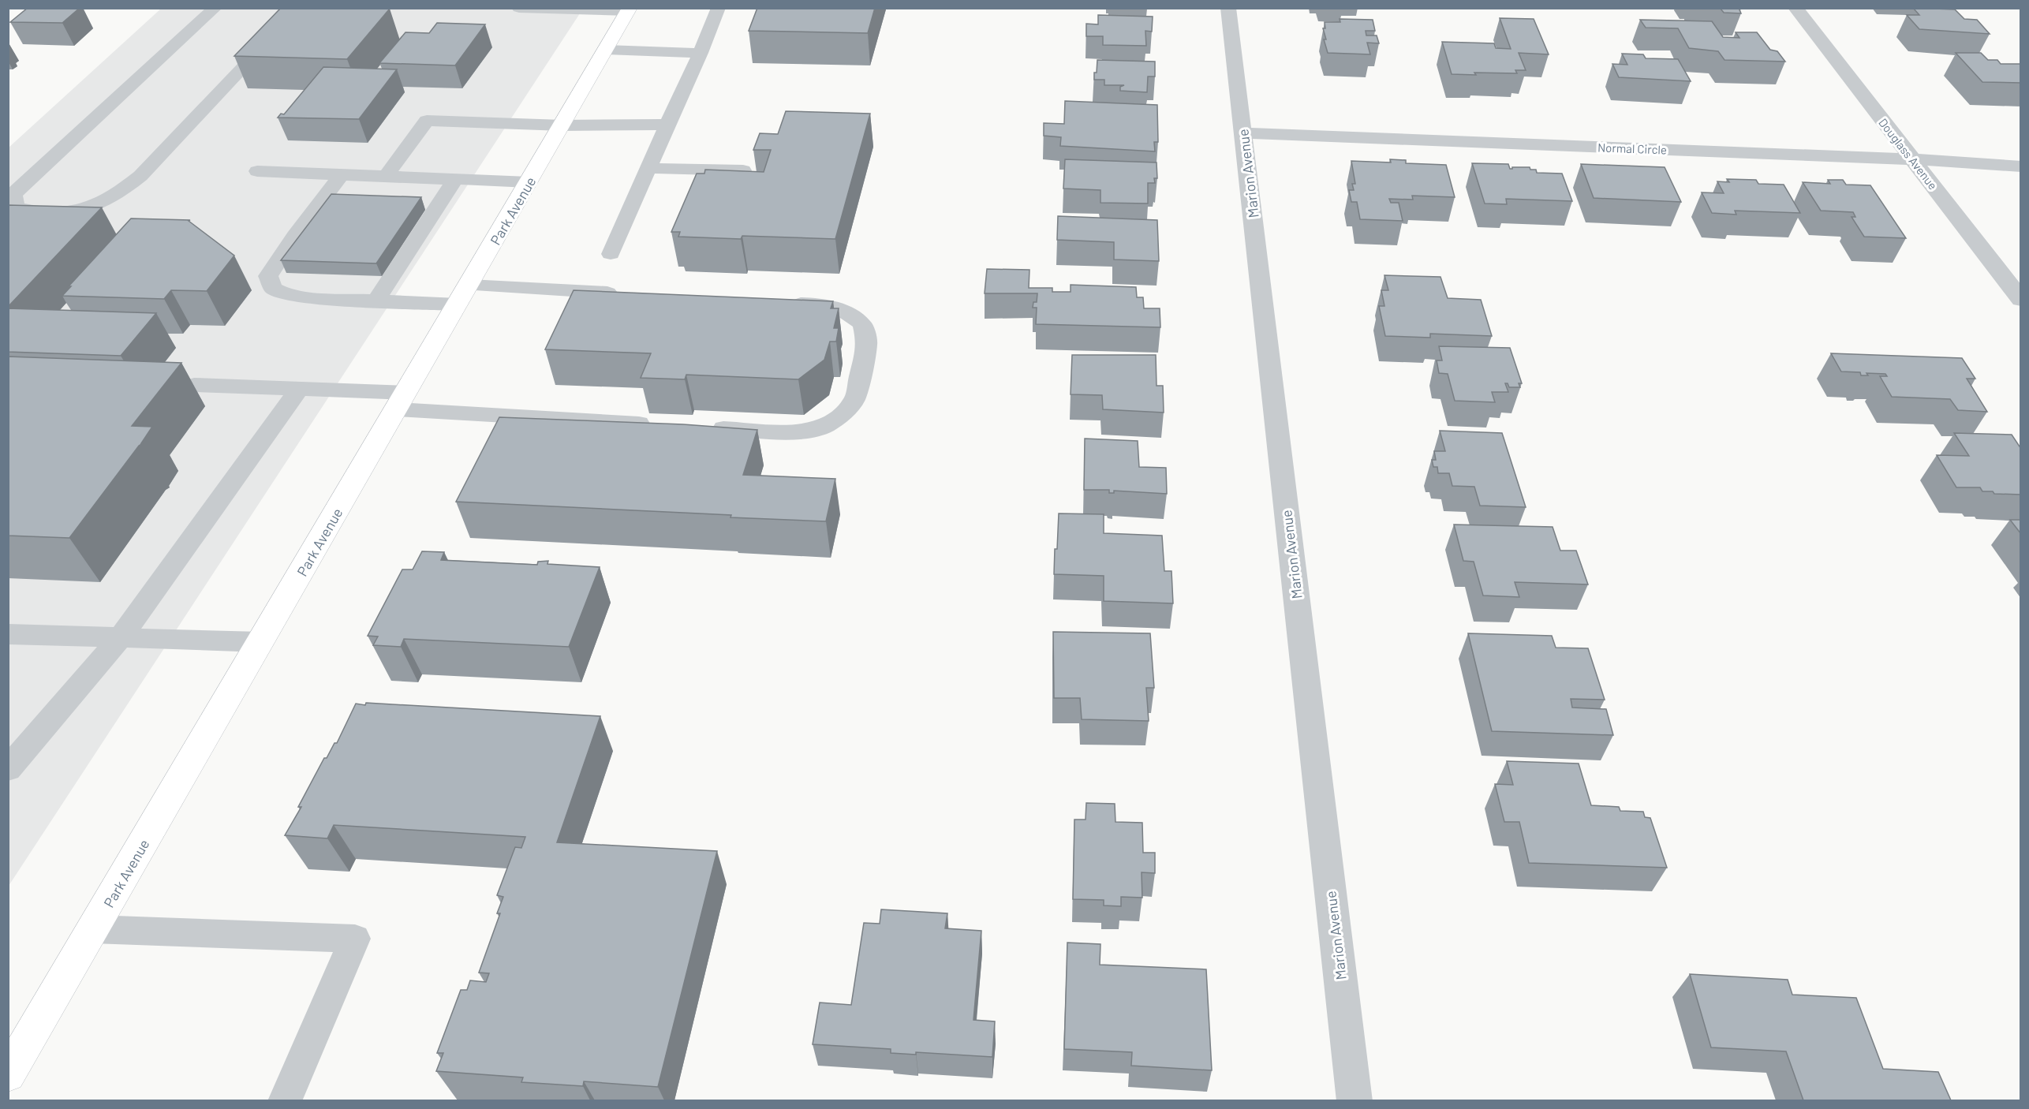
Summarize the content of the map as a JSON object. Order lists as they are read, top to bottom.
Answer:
{
  "streets": {
    "main road": ["Park Avenue"],
    "street": ["Normal Circle", "Douglass Avenue", "Marion Avenue"]
  },
  "crossings": [
    ["Normal Circle", "Douglass Avenue"],
    ["Normal Circle", "Marion Avenue"]
  ]
}
